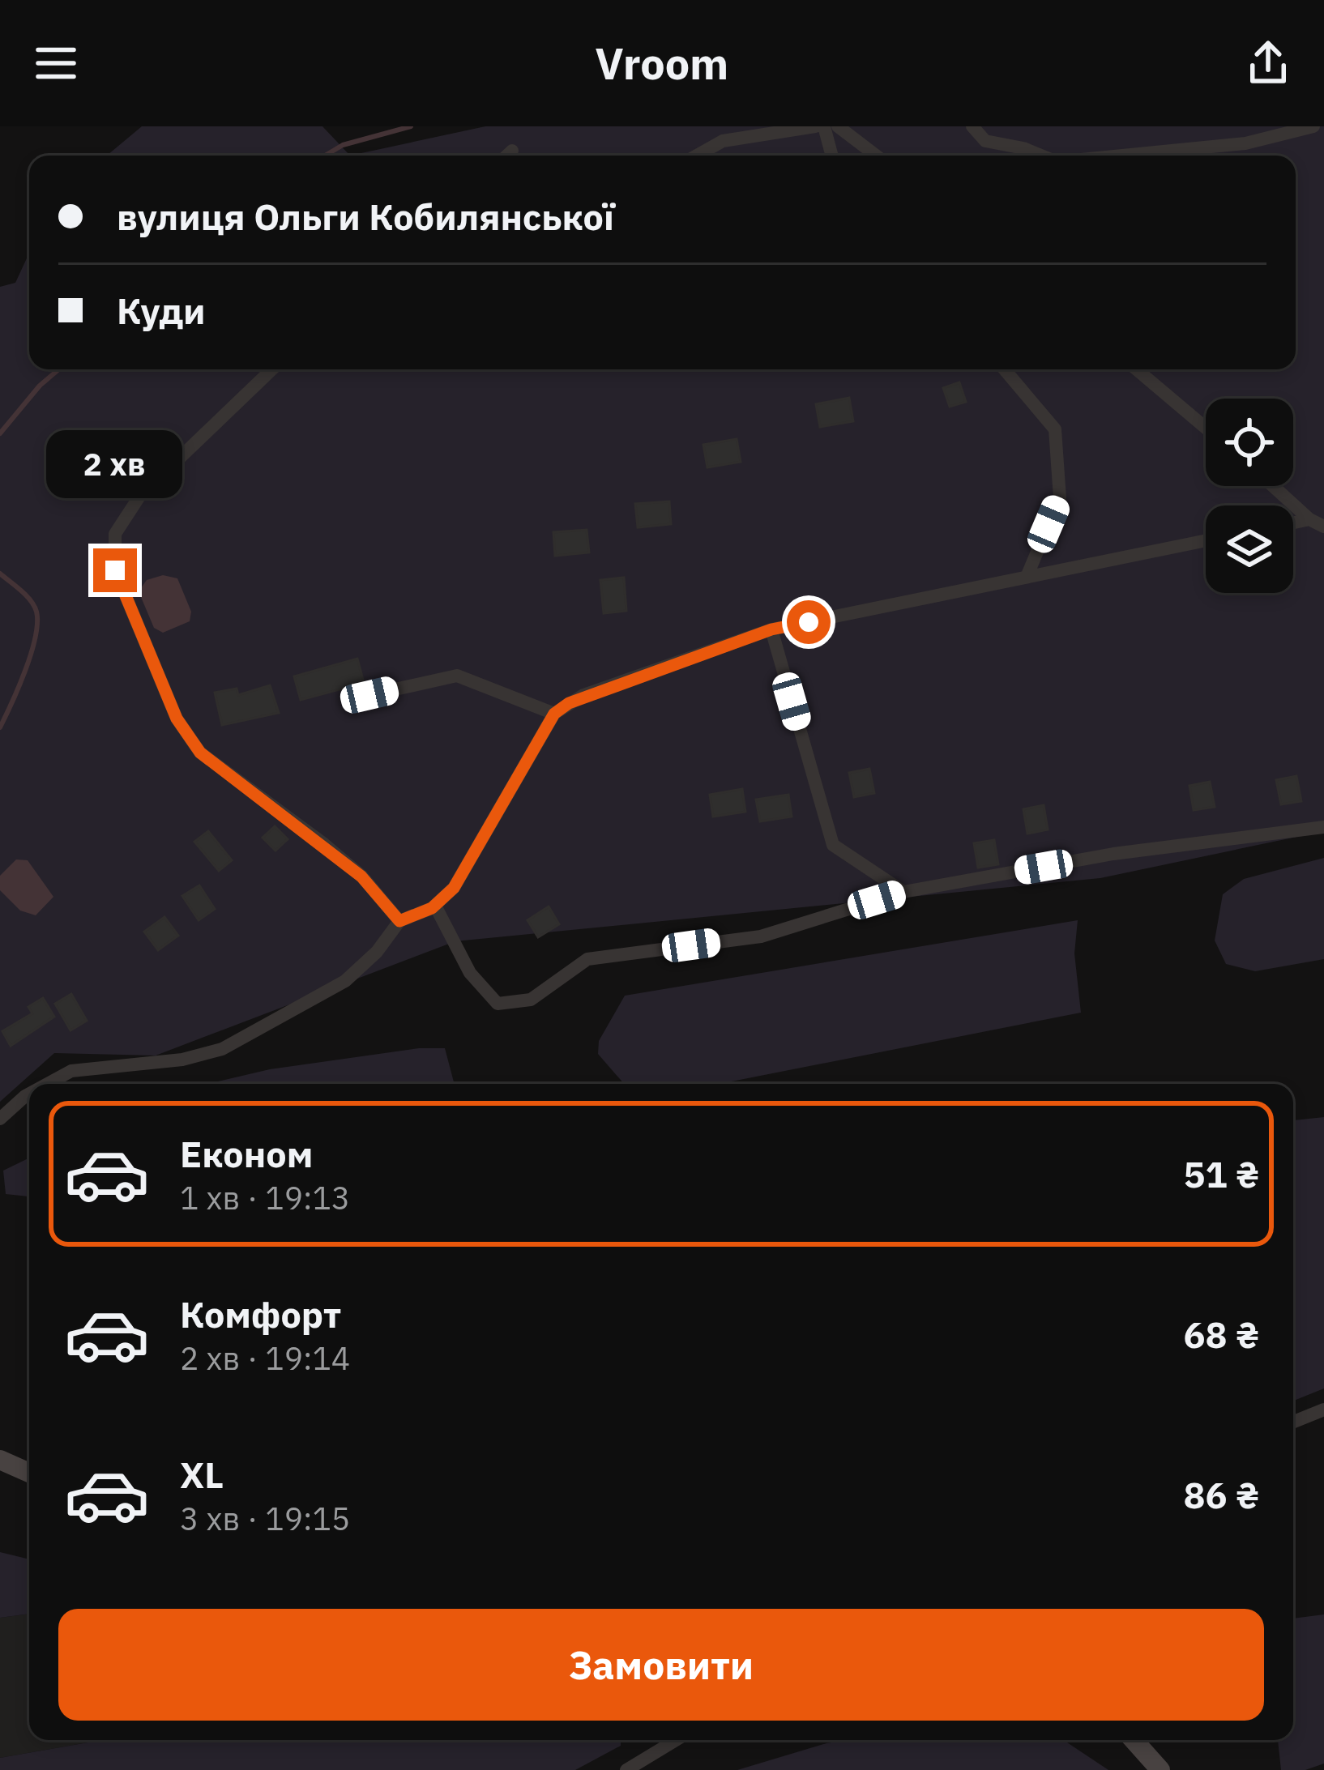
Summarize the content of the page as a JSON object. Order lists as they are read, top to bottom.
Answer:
{
  "page": {
    "header": "Vroom",
    "banner": ["вулиця Ольги Кобилянської", "Куди"],
    "bubble": "2 хв",
    "list": [
      {
        "name": "Економ",
        "note": "1 хв · 19:13",
        "value": "51 ₴"
      },
      {
        "name": "Комфорт",
        "note": "2 хв · 19:14",
        "value": "68 ₴"
      },
      {
        "name": "XL",
        "note": "3 хв · 19:15",
        "value": "86 ₴"
      }
    ],
    "buttons": "Замовити"
  }
}
